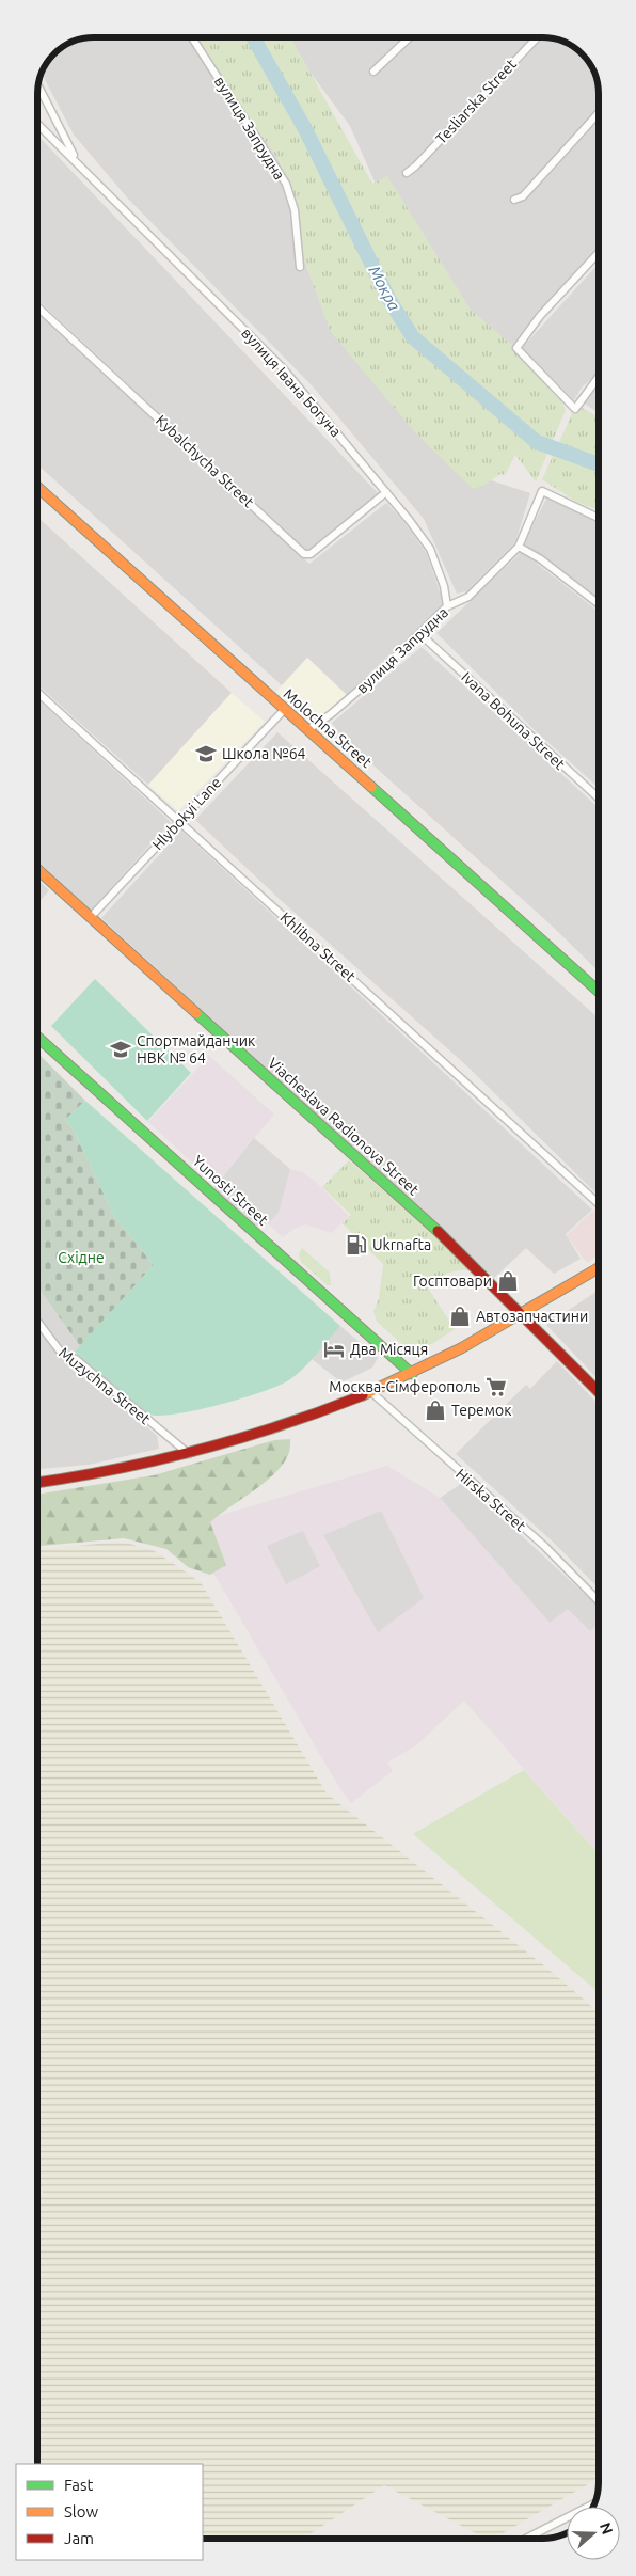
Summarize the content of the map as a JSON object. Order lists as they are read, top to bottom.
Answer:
{
  "streets": {
    "main road": ["Molochna Street", "Viacheslava Radionova Street", "Yunosti Street"],
    "street": [
      "Tesliarska Street",
      "вулиця Запрудна",
      "вулиця Івана Богуна",
      "Kybalchycha Street",
      "Ivana Bohuna Street",
      "Hlybokyi Lane",
      "Khlibna Street",
      "Muzychna Street",
      "Hirska Street"
    ]
  },
  "crossings": [
    ["вулиця Запрудна", "вулиця Івана Богуна"],
    ["вулиця Запрудна", "Ivana Bohuna Street"],
    ["вулиця Запрудна", "Molochna Street"],
    ["вулиця Івана Богуна", "Kybalchycha Street"],
    ["Molochna Street", "Hlybokyi Lane"],
    ["Hlybokyi Lane", "Khlibna Street"],
    ["Hlybokyi Lane", "Viacheslava Radionova Street"]
  ],
  "water": ["Мокра"],
  "parks": ["Східне"],
  "places": {
    "school or university": ["Школа №64", "Спортмайданчик НВК № 64"],
    "fuel station": ["Ukrnafta"],
    "shop": ["Госптовари", "Автозапчастини", "Теремок"],
    "hotel": ["Два Місяця"],
    "supermarket": ["Москва-Сімферополь"]
  },
  "legend": ["Fast", "Slow", "Jam"],
  "north": "right"
}
